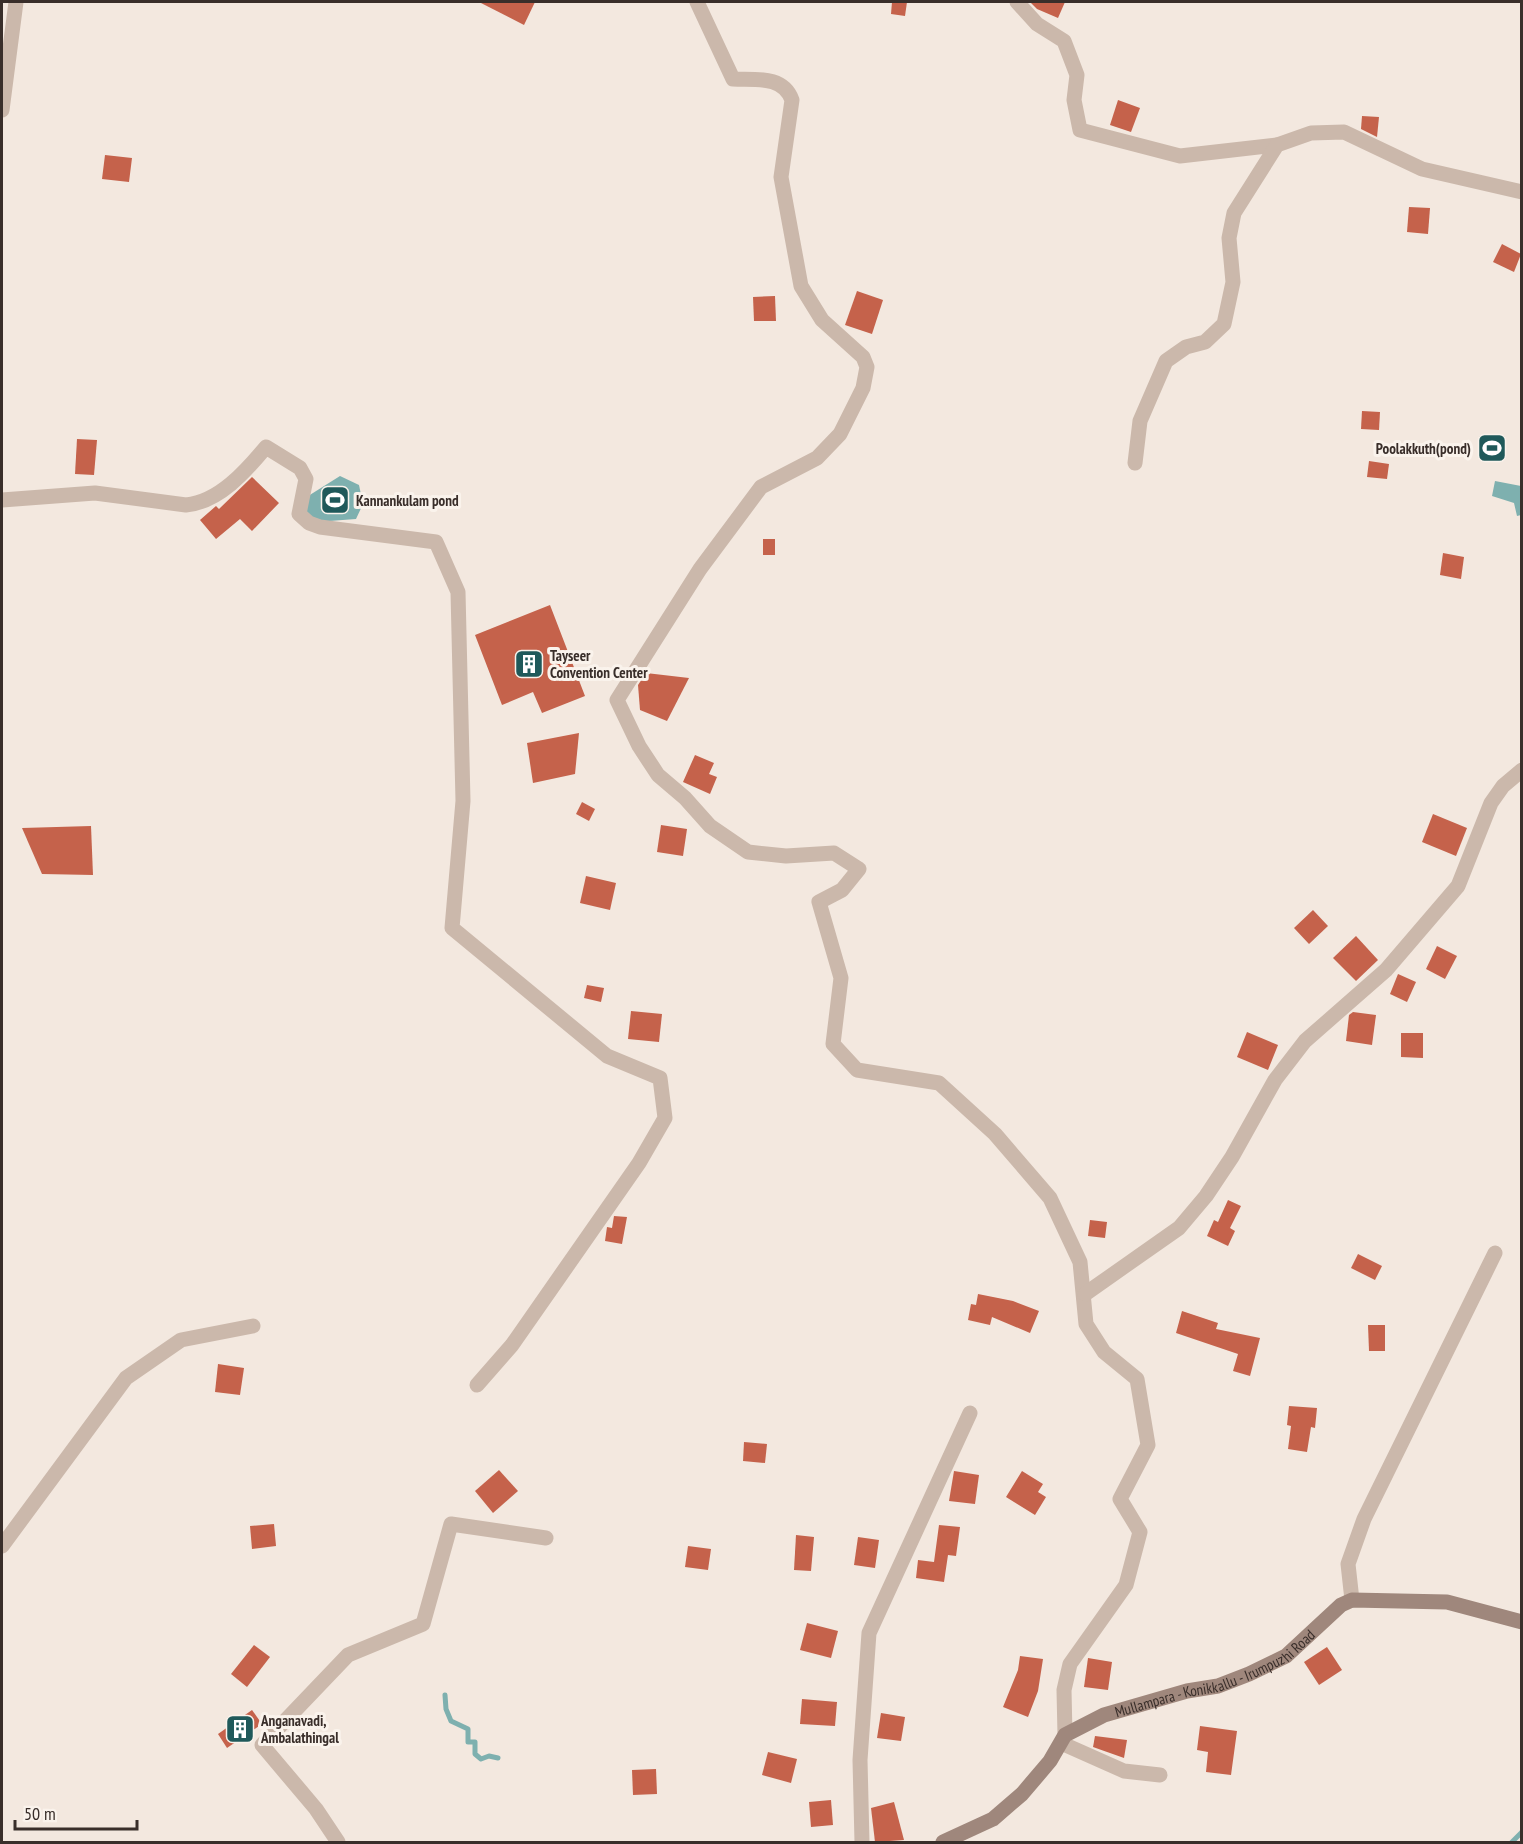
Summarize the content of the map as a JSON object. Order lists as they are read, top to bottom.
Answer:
{
  "streets": {
    "main road": ["Mullampara - Konikkallu - Irumpuzhi Road"]
  },
  "places": {
    "sports": ["Poolakkuth(pond)", "Kannankulam pond"],
    "building": ["Tayseer Convention Center", "Anganavadi, Ambalathingal"]
  },
  "scale_bar": "50 m"
}
